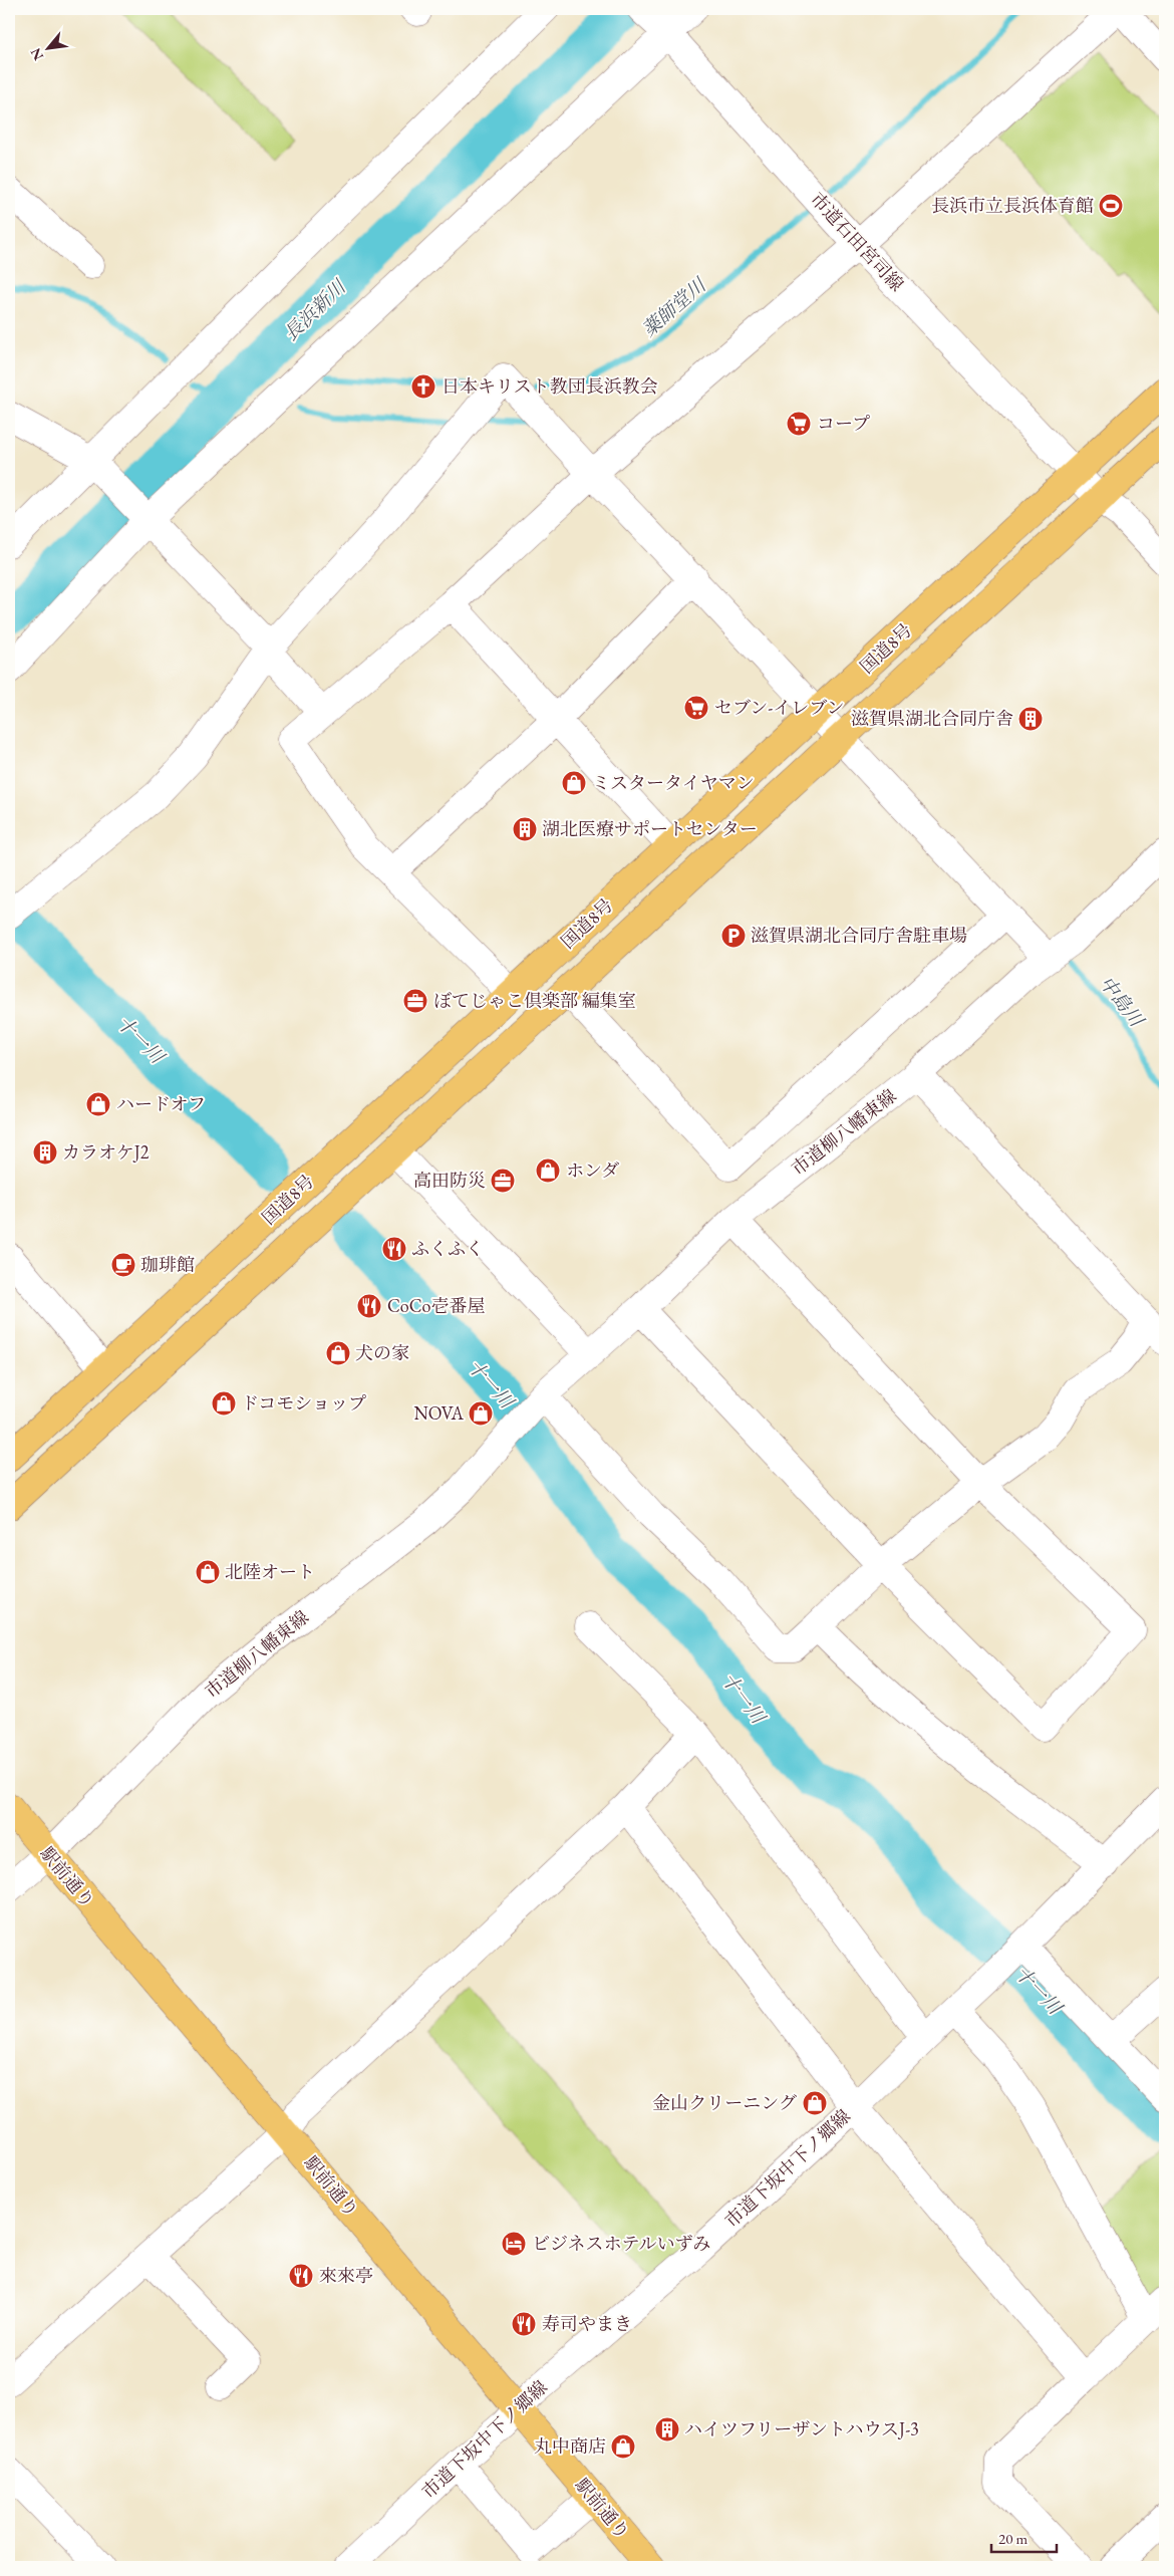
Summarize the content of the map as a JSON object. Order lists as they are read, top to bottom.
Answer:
{
  "streets": {
    "main road": ["国道8号", "駅前通り"],
    "street": ["市道石田宮司線", "市道柳八幡東線", "市道下坂中下ノ郷線"]
  },
  "crossings": [
    ["市道石田宮司線", "国道8号"],
    ["市道柳八幡東線", "駅前通り"],
    ["駅前通り", "市道下坂中下ノ郷線"]
  ],
  "water": [
    "薬師堂川",
    "長浜新川",
    "中島川",
    "十一川"
  ],
  "places": {
    "sports": ["長浜市立長浜体育館"],
    "church": ["日本キリスト教団長浜教会"],
    "supermarket": ["コープ", "セブン-イレブン"],
    "building": [
      "滋賀県湖北合同庁舎",
      "湖北医療サポートセンター",
      "カラオケJ2",
      "ハイツフリーザントハウスJ-3"
    ],
    "shop": [
      "ミスタータイヤマン",
      "ハードオフ",
      "ホンダ",
      "犬の家",
      "ドコモショップ",
      "NOVA",
      "北陸オート",
      "金山クリーニング",
      "丸中商店"
    ],
    "parking": ["滋賀県湖北合同庁舎駐車場"],
    "office": ["ぼてじゃこ倶楽部 編集室", "高田防災"],
    "restaurant": [
      "ふくふく",
      "CoCo壱番屋",
      "來來亭",
      "寿司やまき"
    ],
    "cafe": ["珈琲館"],
    "hotel": ["ビジネスホテルいずみ"]
  },
  "scale_bar": "20 m",
  "north": "bottom left"
}
